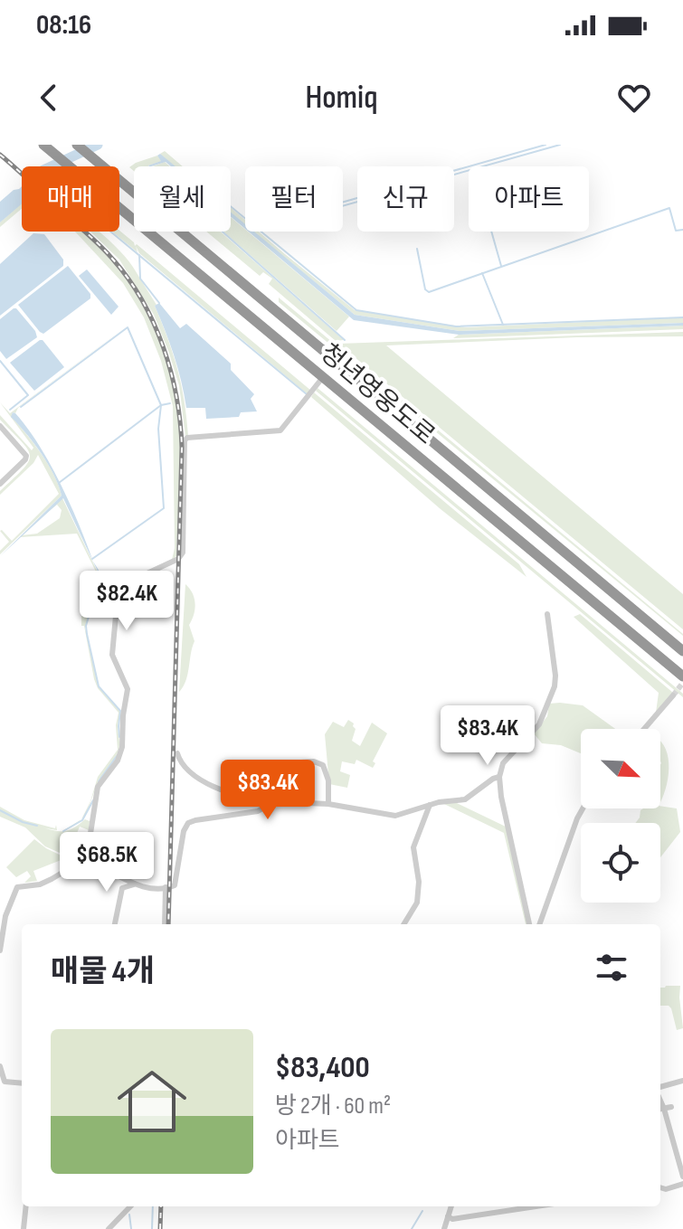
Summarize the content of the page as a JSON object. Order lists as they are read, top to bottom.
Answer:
{
  "streets": {
    "highway": ["청년영웅도로"]
  },
  "north": "bottom right",
  "page": {
    "status": "08:16",
    "header": "Homiq",
    "chip": [
      "매매",
      "월세",
      "필터",
      "신규",
      "아파트"
    ],
    "price": [
      "$82.4K",
      "$83.4K",
      "$83.4K",
      "$68.5K"
    ],
    "heading": "매물 4개",
    "list": [
      {
        "name": "$83,400",
        "note": "방 2개 · 60 m² · 아파트"
      }
    ]
  }
}
